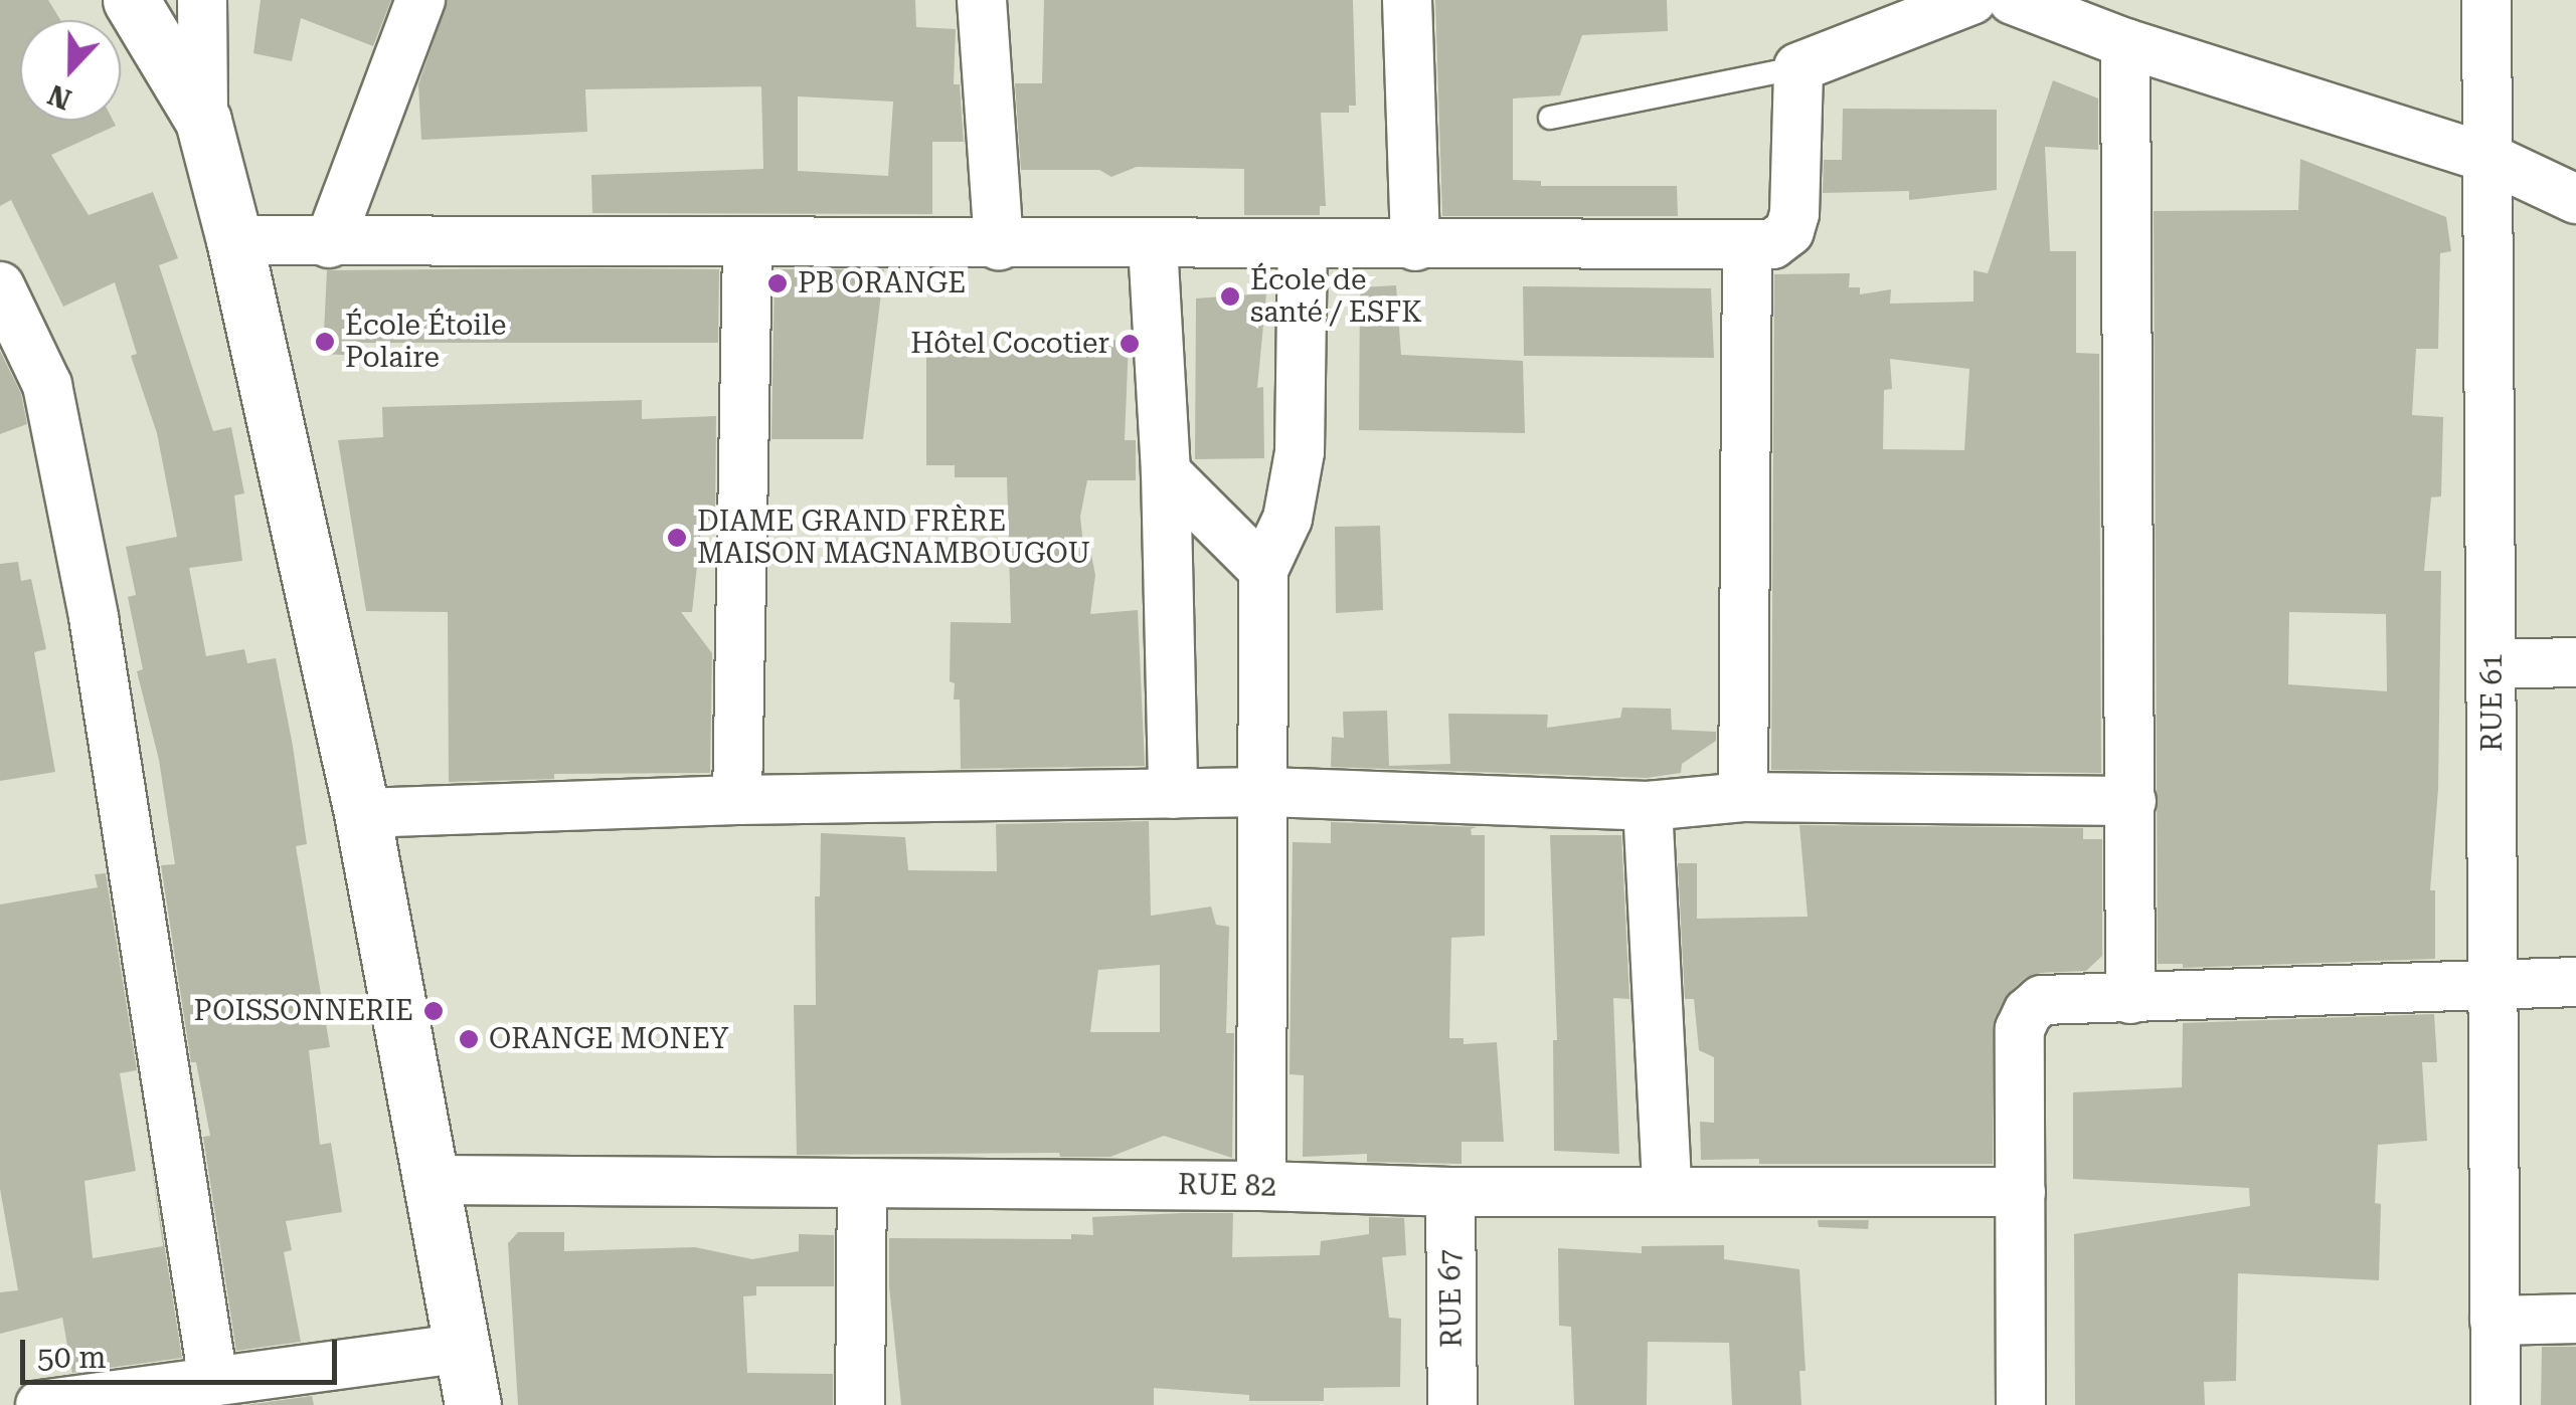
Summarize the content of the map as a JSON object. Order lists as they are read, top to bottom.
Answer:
{
  "streets": {
    "street": ["RUE 61", "RUE 82", "RUE 67"]
  },
  "crossings": [
    ["RUE 82", "RUE 67"]
  ],
  "places": [
    "PB ORANGE",
    "École de santé / ESFK",
    "École Étoile Polaire",
    "Hôtel Cocotier",
    "DIAME GRAND FRÈRE MAISON MAGNAMBOUGOU",
    "POISSONNERIE",
    "ORANGE MONEY"
  ],
  "scale_bar": "50 m",
  "north": "bottom"
}
